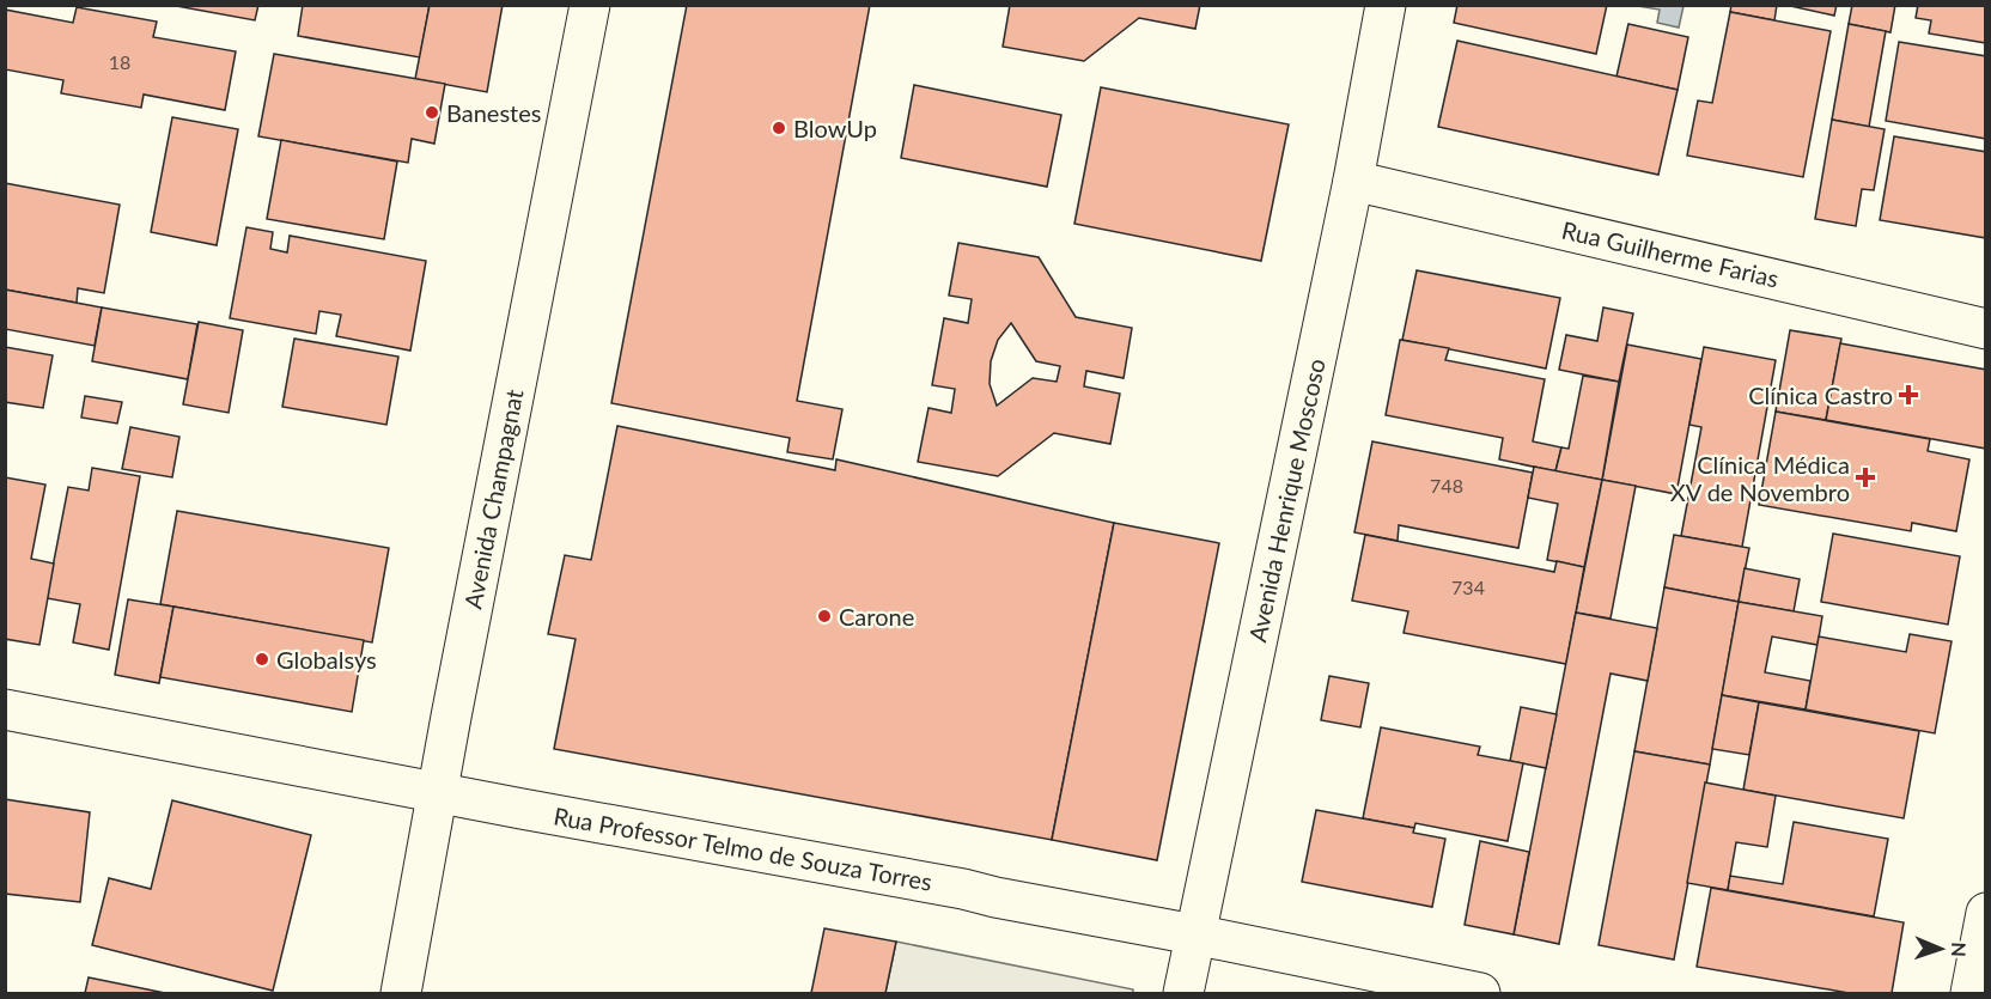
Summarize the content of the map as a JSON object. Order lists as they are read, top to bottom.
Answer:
{
  "streets": {
    "street": [
      "Rua Guilherme Farias",
      "Avenida Champagnat",
      "Avenida Henrique Moscoso",
      "Rua Professor Telmo de Souza Torres"
    ]
  },
  "crossings": [
    ["Rua Guilherme Farias", "Avenida Henrique Moscoso"],
    ["Avenida Champagnat", "Rua Professor Telmo de Souza Torres"],
    ["Avenida Henrique Moscoso", "Rua Professor Telmo de Souza Torres"]
  ],
  "places": {
    "other": [
      "Banestes",
      "BlowUp",
      "Carone",
      "Globalsys"
    ],
    "health": ["Clínica Castro", "Clínica Médica XV de Novembro"]
  },
  "house_numbers": ["18", "748", "734"],
  "north": "right"
}
